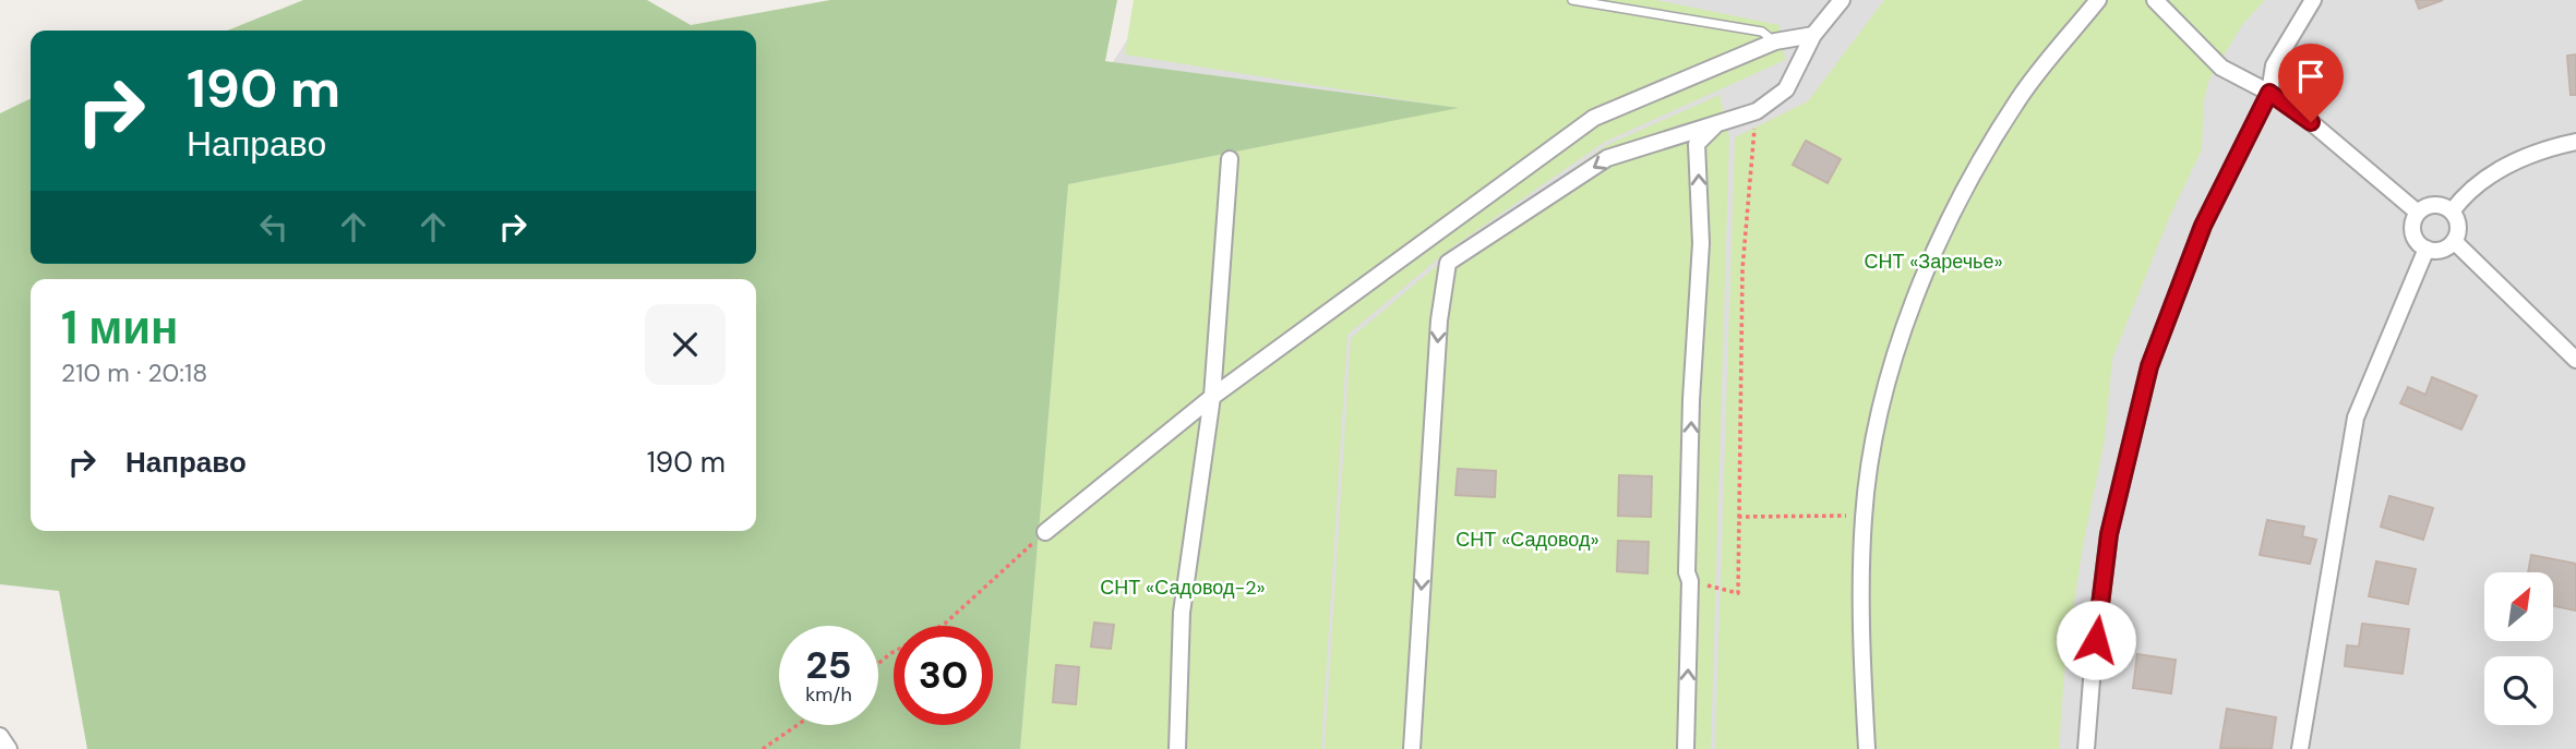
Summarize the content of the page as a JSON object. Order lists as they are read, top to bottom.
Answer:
{
  "parks": ["СНТ «Заречье»", "СНТ «Садовод»", "СНТ «Садовод-2»"],
  "north": "top right",
  "page": {
    "turn": ["190 m", "Направо"],
    "heading": ["1 мин", "210 m · 20:18"],
    "list": [
      {
        "name": "Направо",
        "value": "190 m"
      }
    ],
    "speed": "25 km/h",
    "limit": "30"
  }
}
